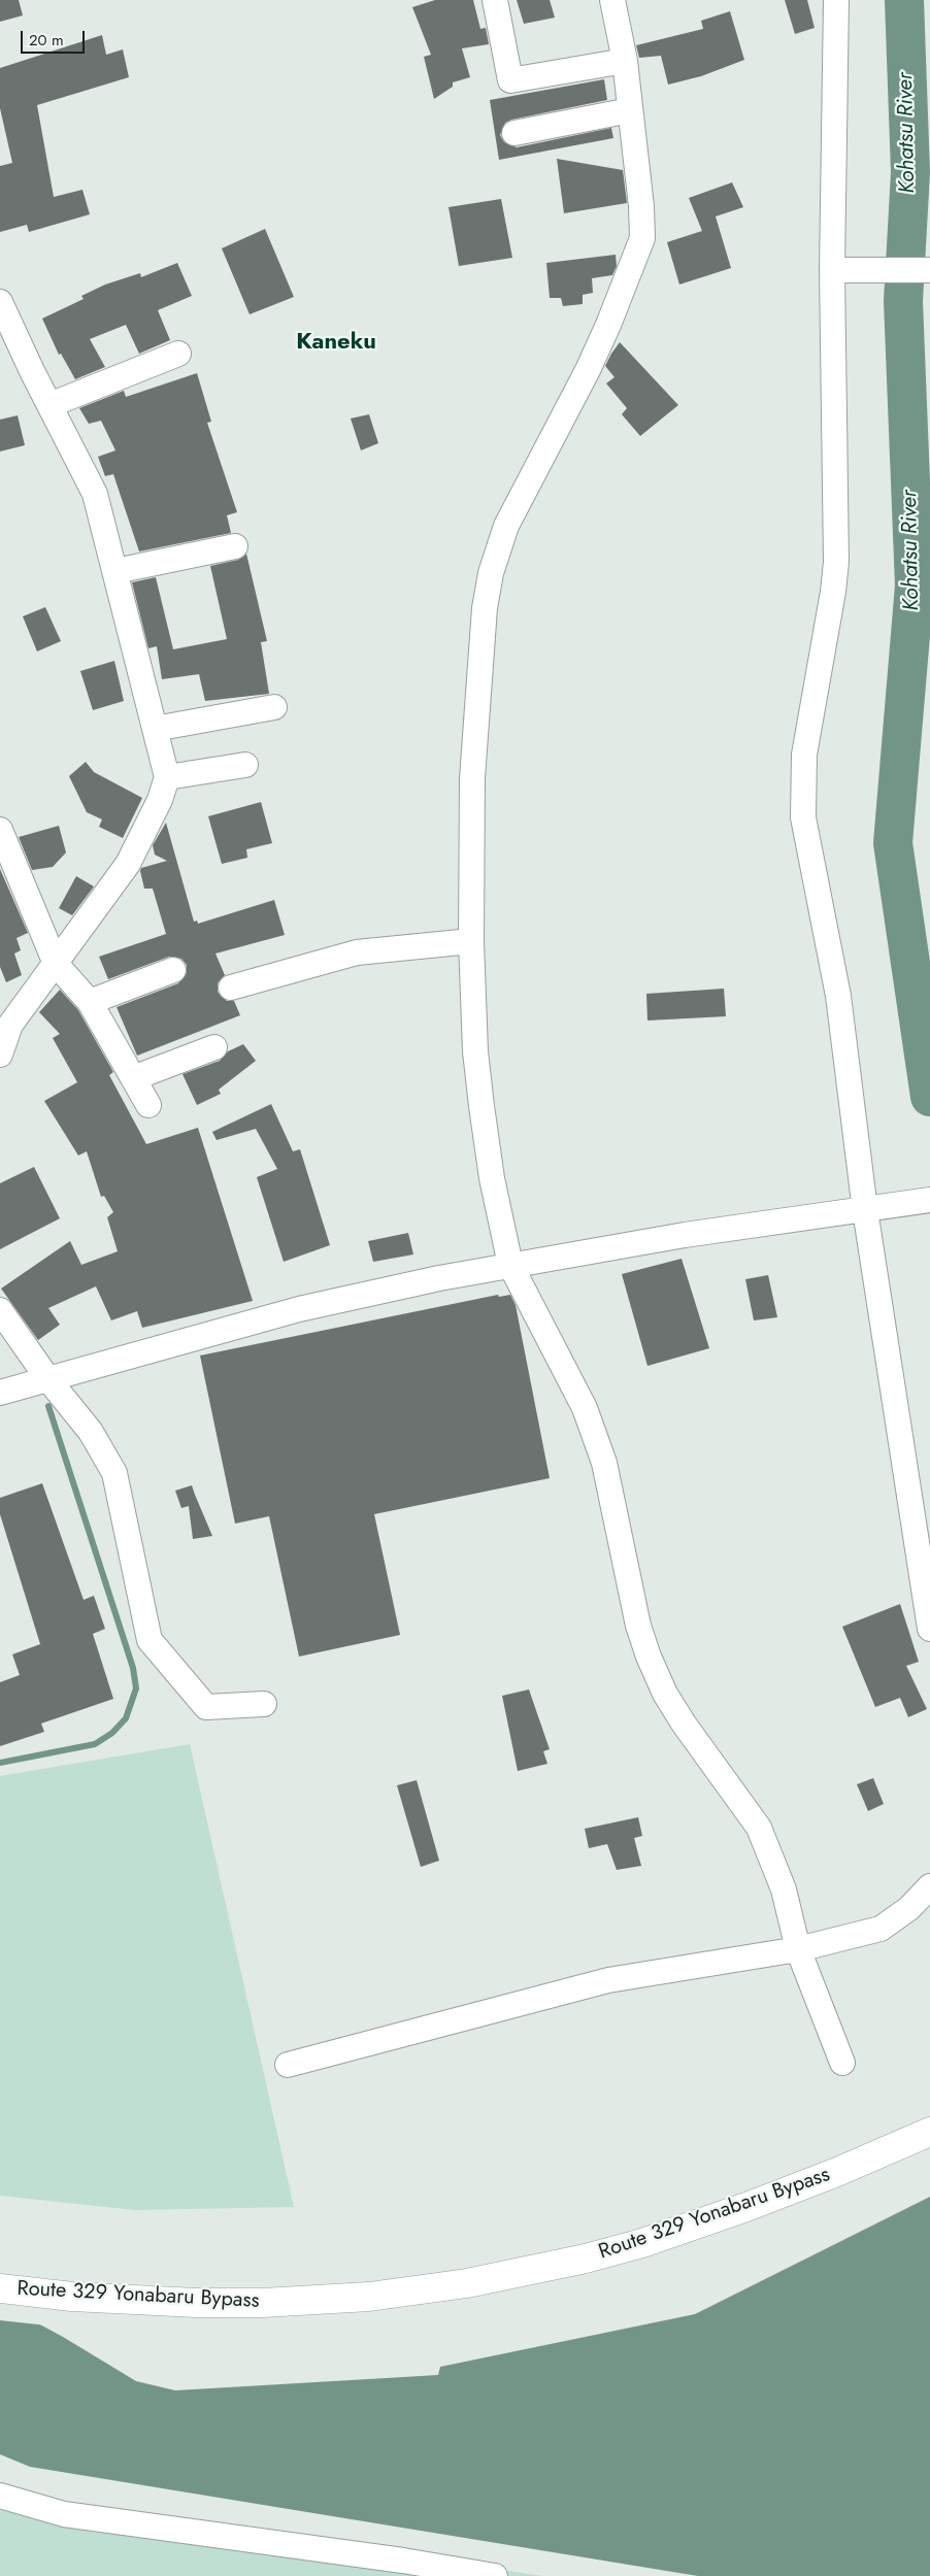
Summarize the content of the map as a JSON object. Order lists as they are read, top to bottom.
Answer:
{
  "streets": {
    "highway": ["Route 329 Yonabaru Bypass"]
  },
  "districts": ["Kaneku"],
  "water": ["Kohatsu River"],
  "scale_bar": "20 m"
}
